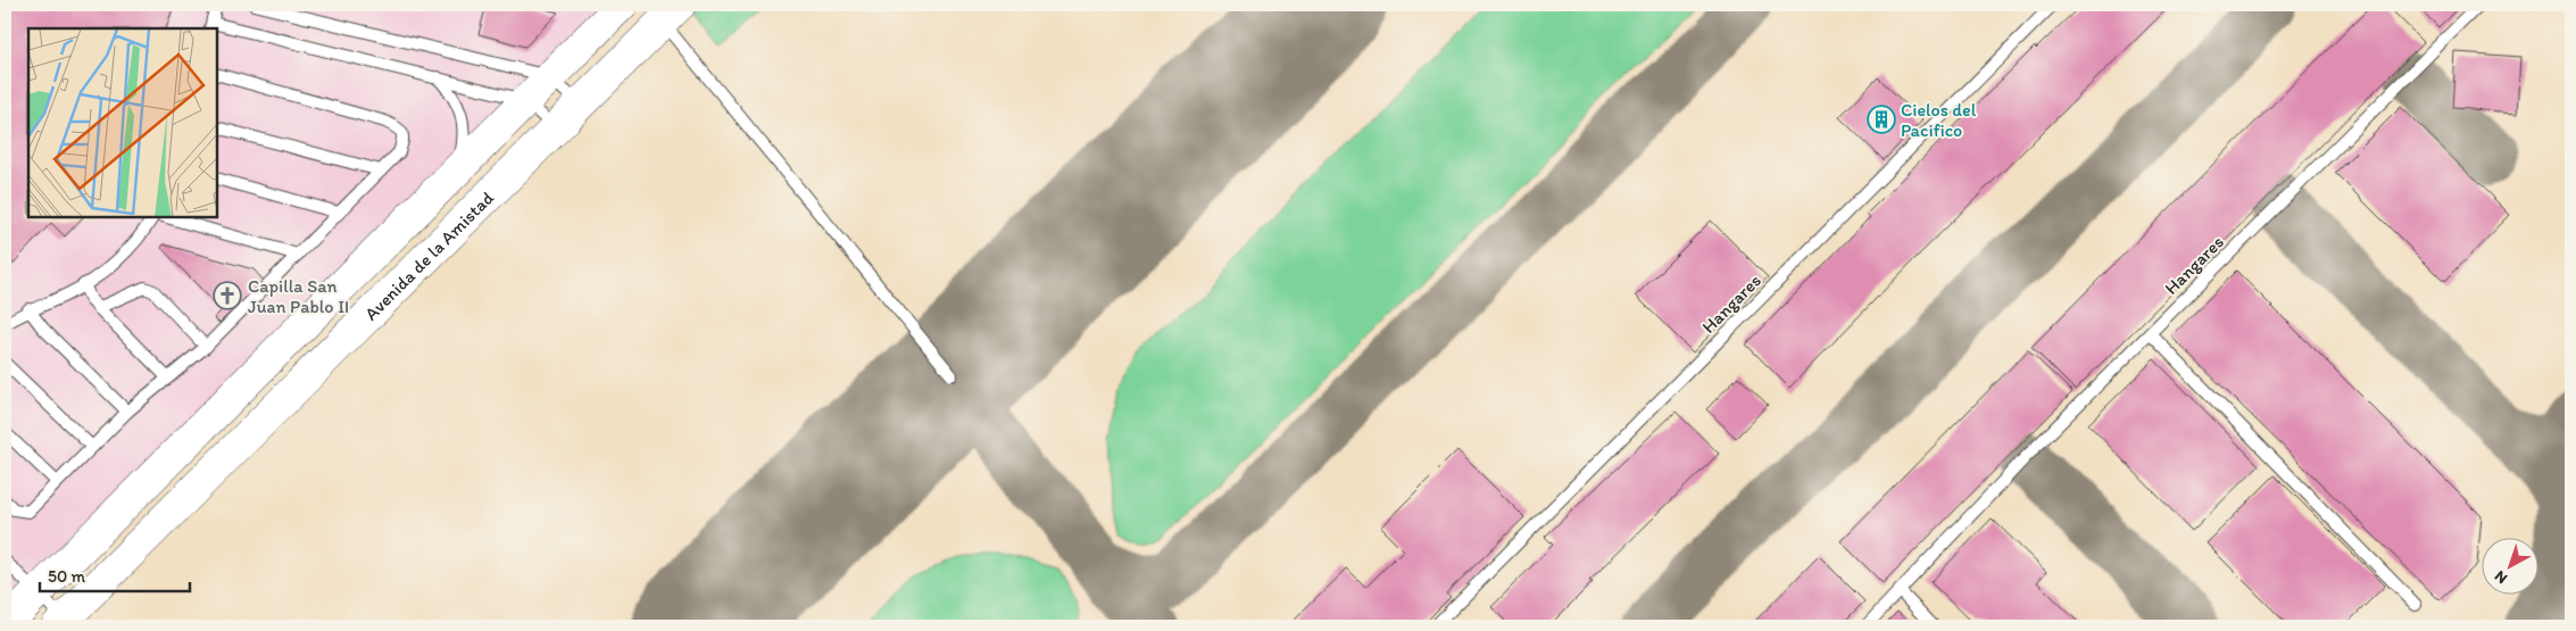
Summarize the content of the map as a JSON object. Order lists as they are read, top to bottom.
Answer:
{
  "streets": {
    "main road": ["Avenida de la Amistad"],
    "lane": ["Hangares"]
  },
  "places": {
    "building": ["Cielos del Pacifico"],
    "church": ["Capilla San Juan Pablo II"]
  },
  "scale_bar": "50 m",
  "north": "bottom left"
}
